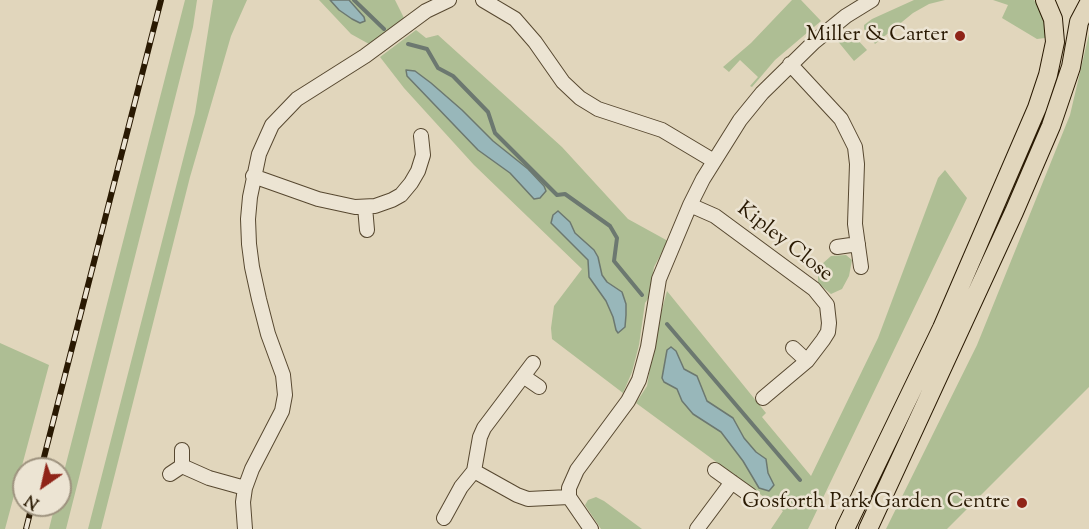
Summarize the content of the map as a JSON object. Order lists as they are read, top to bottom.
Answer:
{
  "streets": {
    "street": ["Kipley Close"]
  },
  "places": ["Miller & Carter", "Gosforth Park Garden Centre"],
  "north": "bottom left"
}
